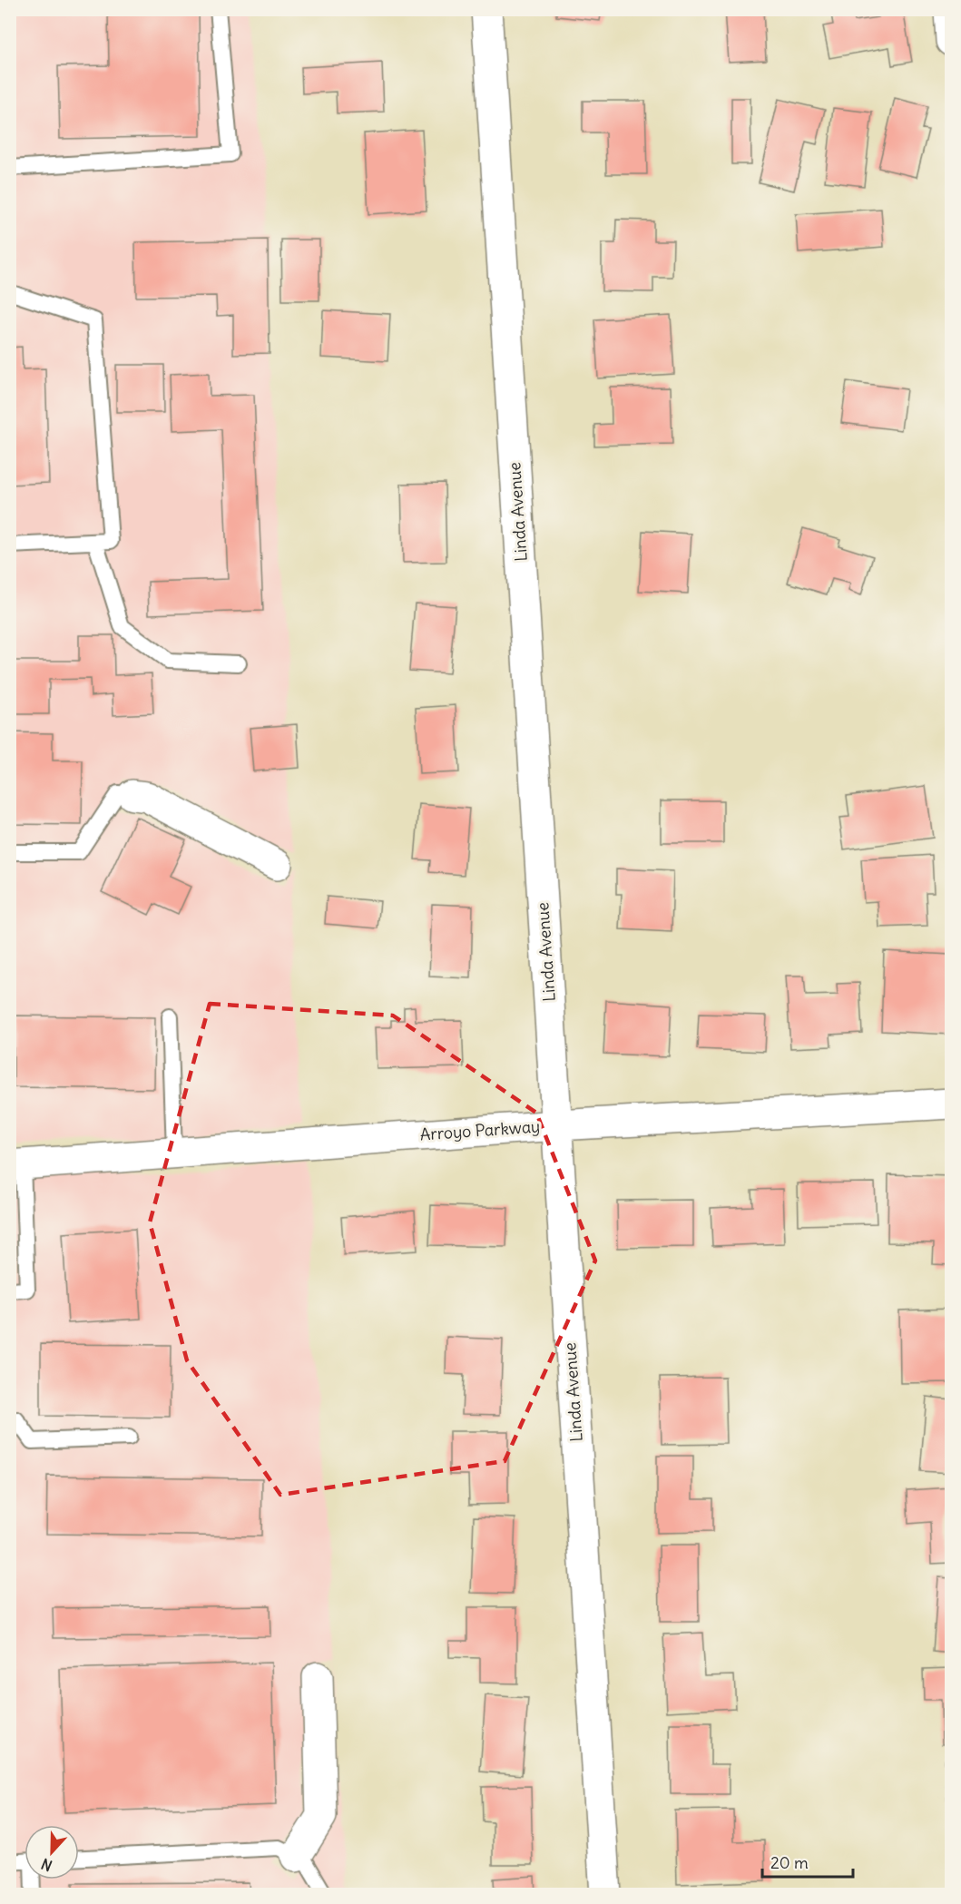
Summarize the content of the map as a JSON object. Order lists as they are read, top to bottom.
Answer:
{
  "streets": {
    "street": ["Linda Avenue", "Arroyo Parkway"]
  },
  "crossings": [
    ["Linda Avenue", "Arroyo Parkway"]
  ],
  "scale_bar": "20 m",
  "north": "bottom"
}
